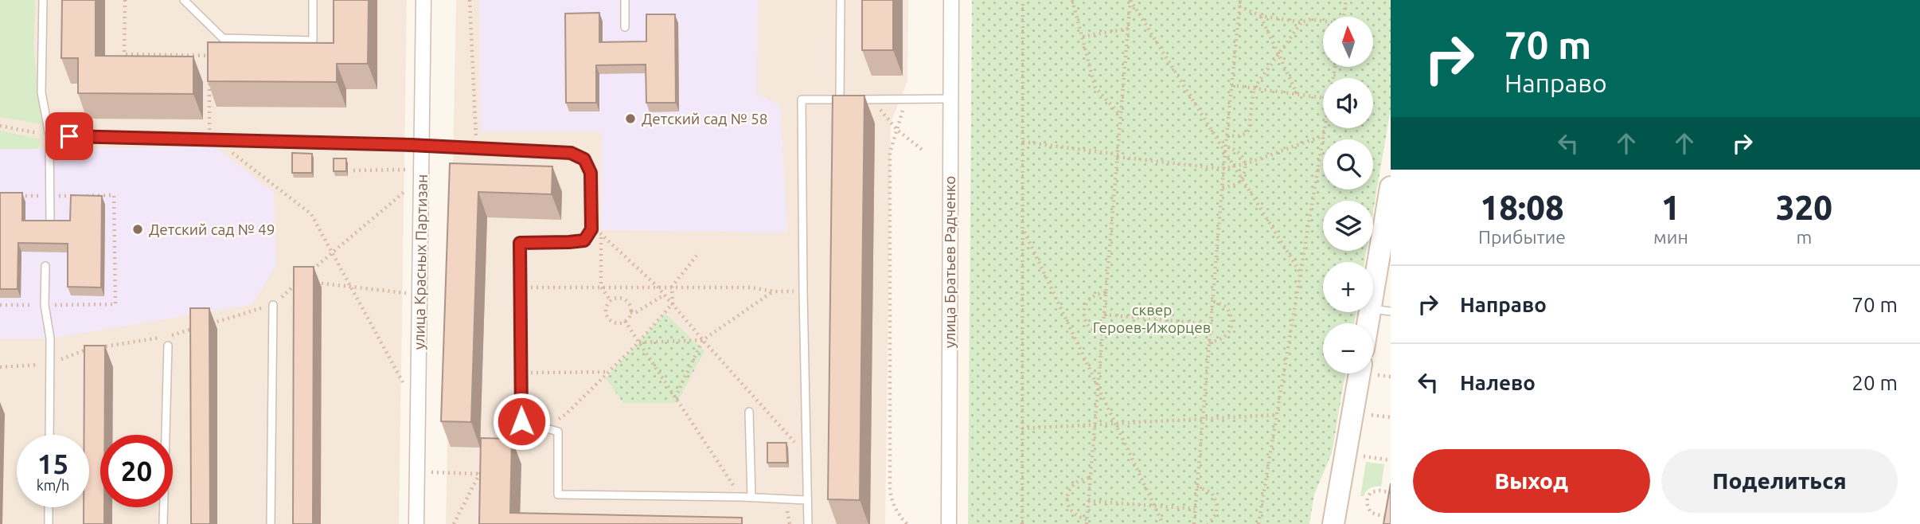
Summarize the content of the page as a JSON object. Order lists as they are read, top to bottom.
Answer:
{
  "streets": {
    "street": ["улица Красных Партизан", "улица Братьев Радченко"]
  },
  "parks": ["сквер Героев-Ижорцев"],
  "places": ["Детский сад № 58", "Детский сад № 49"],
  "north": "top",
  "page": {
    "turn": ["70 m", "Направо"],
    "map_buttons": ["+", "−"],
    "eta": [
      "18:08",
      "Прибытие",
      "1",
      "мин",
      "320",
      "m"
    ],
    "list": [
      {
        "name": "Направо",
        "value": "70 m"
      },
      {
        "name": "Налево",
        "value": "20 m"
      }
    ],
    "speed": "15 km/h",
    "limit": "20",
    "buttons": ["Выход", "Поделиться"]
  }
}
